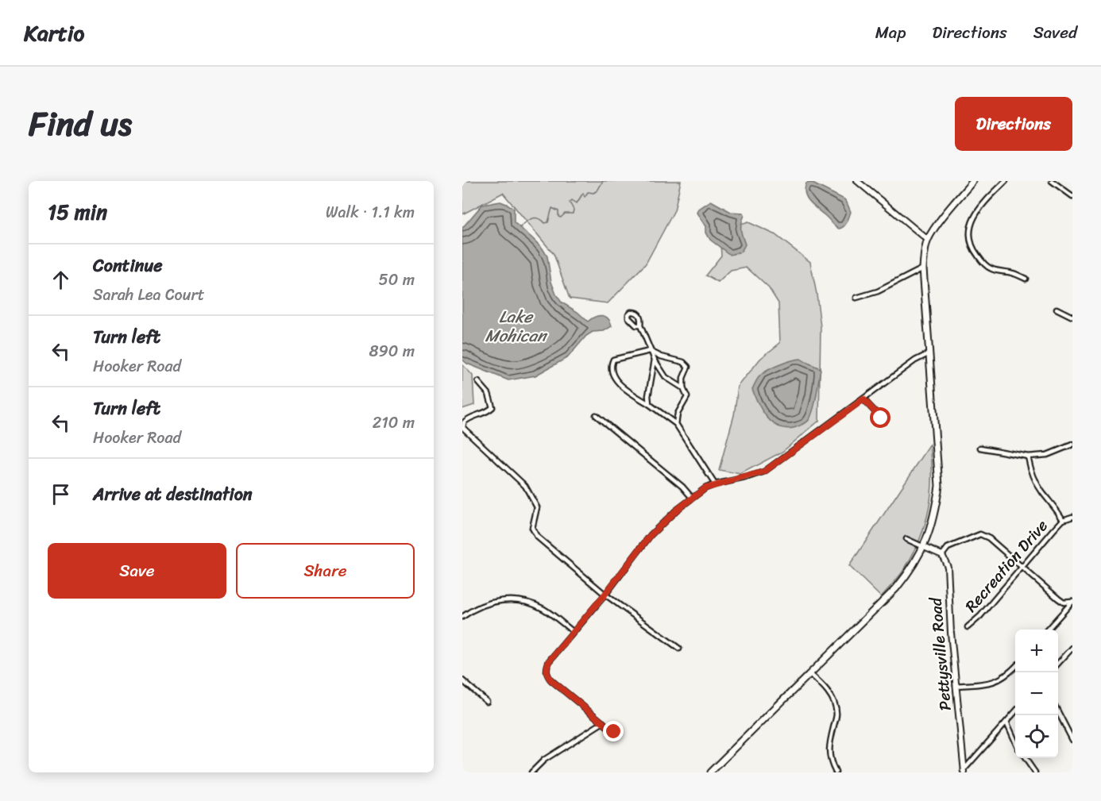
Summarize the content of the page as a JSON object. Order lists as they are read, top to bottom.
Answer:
{
  "streets": {
    "main road": ["Pettysville Road"],
    "street": ["Recreation Drive"]
  },
  "water": ["Lake Mohican"],
  "page": {
    "header": "Kartio",
    "nav": ["Map", "Directions", "Saved"],
    "title": "Find us",
    "buttons": [
      "Directions",
      ["Save", "Share"]
    ],
    "heading": ["15 min", "Walk · 1.1 km"],
    "list": [
      ["Continue", "Sarah Lea Court", "50 m"],
      ["Turn left", "Hooker Road", "890 m"],
      ["Turn left", "Hooker Road", "210 m"],
      "Arrive at destination"
    ],
    "map_buttons": ["+", "−"]
  }
}
